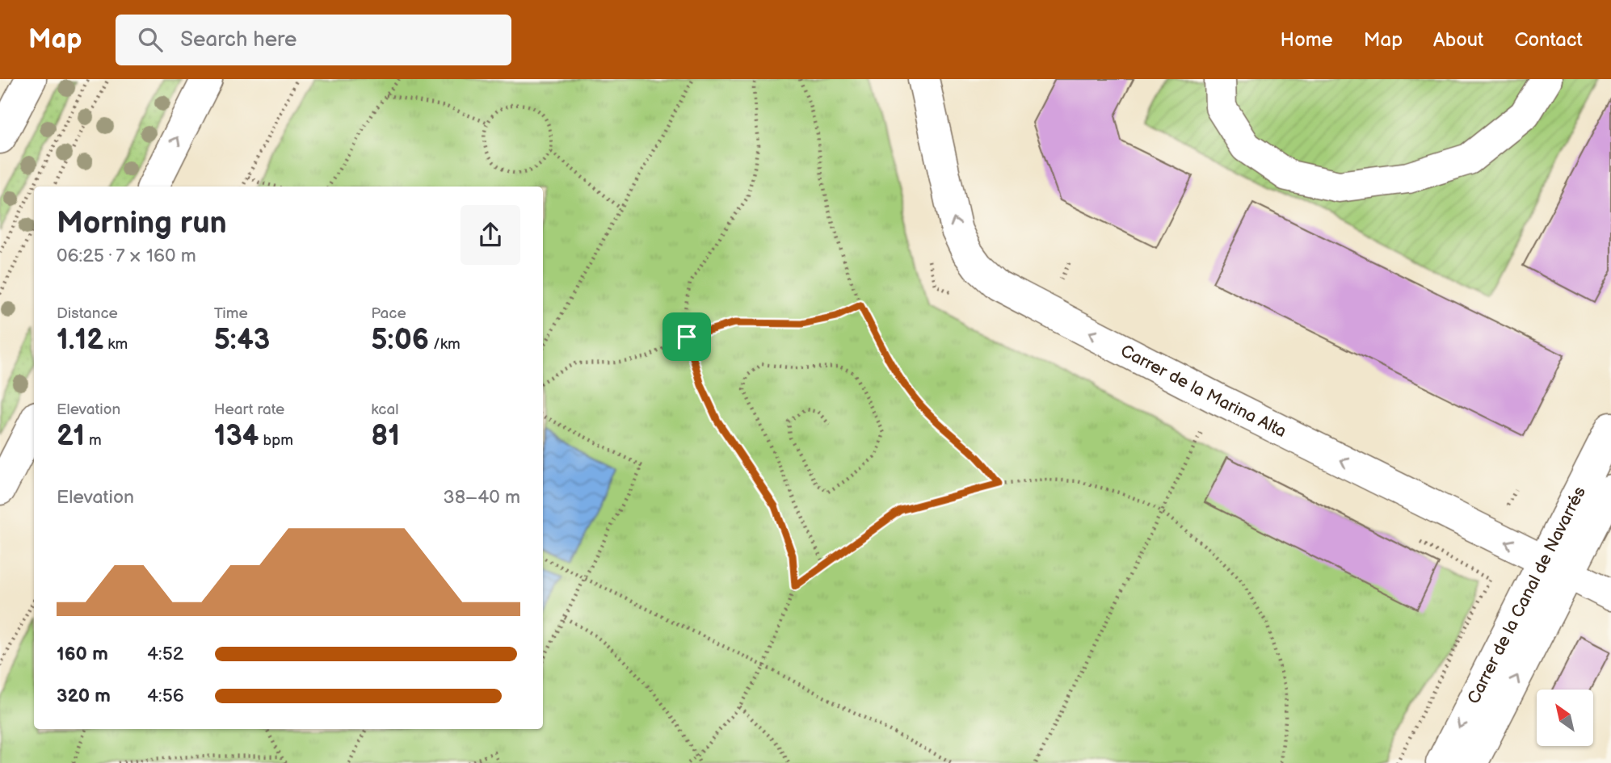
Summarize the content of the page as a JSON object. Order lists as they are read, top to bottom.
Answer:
{
  "streets": {
    "street": ["Carrer de la Marina Alta", "Carrer de la Canal de Navarrés"]
  },
  "crossings": [
    ["Carrer de la Marina Alta", "Carrer de la Canal de Navarrés"]
  ],
  "one_way": ["Carrer de la Marina Alta"],
  "north": "top left",
  "page": {
    "header": "Map",
    "search": "Search here",
    "nav": [
      "Home",
      "Map",
      "About",
      "Contact"
    ],
    "heading": ["Morning run", "06:25 · 7 × 160 m"],
    "stats": [
      ["Distance", "1.12 km"],
      ["Time", "5:43"],
      ["Pace", "5:06 /km"],
      ["Elevation", "21 m"],
      ["Heart rate", "134 bpm"],
      ["kcal", "81"]
    ],
    "chart": ["Elevation", "38–40 m"],
    "list": [
      {
        "name": "160 m",
        "note": "4:52"
      },
      {
        "name": "320 m",
        "note": "4:56"
      }
    ]
  }
}
